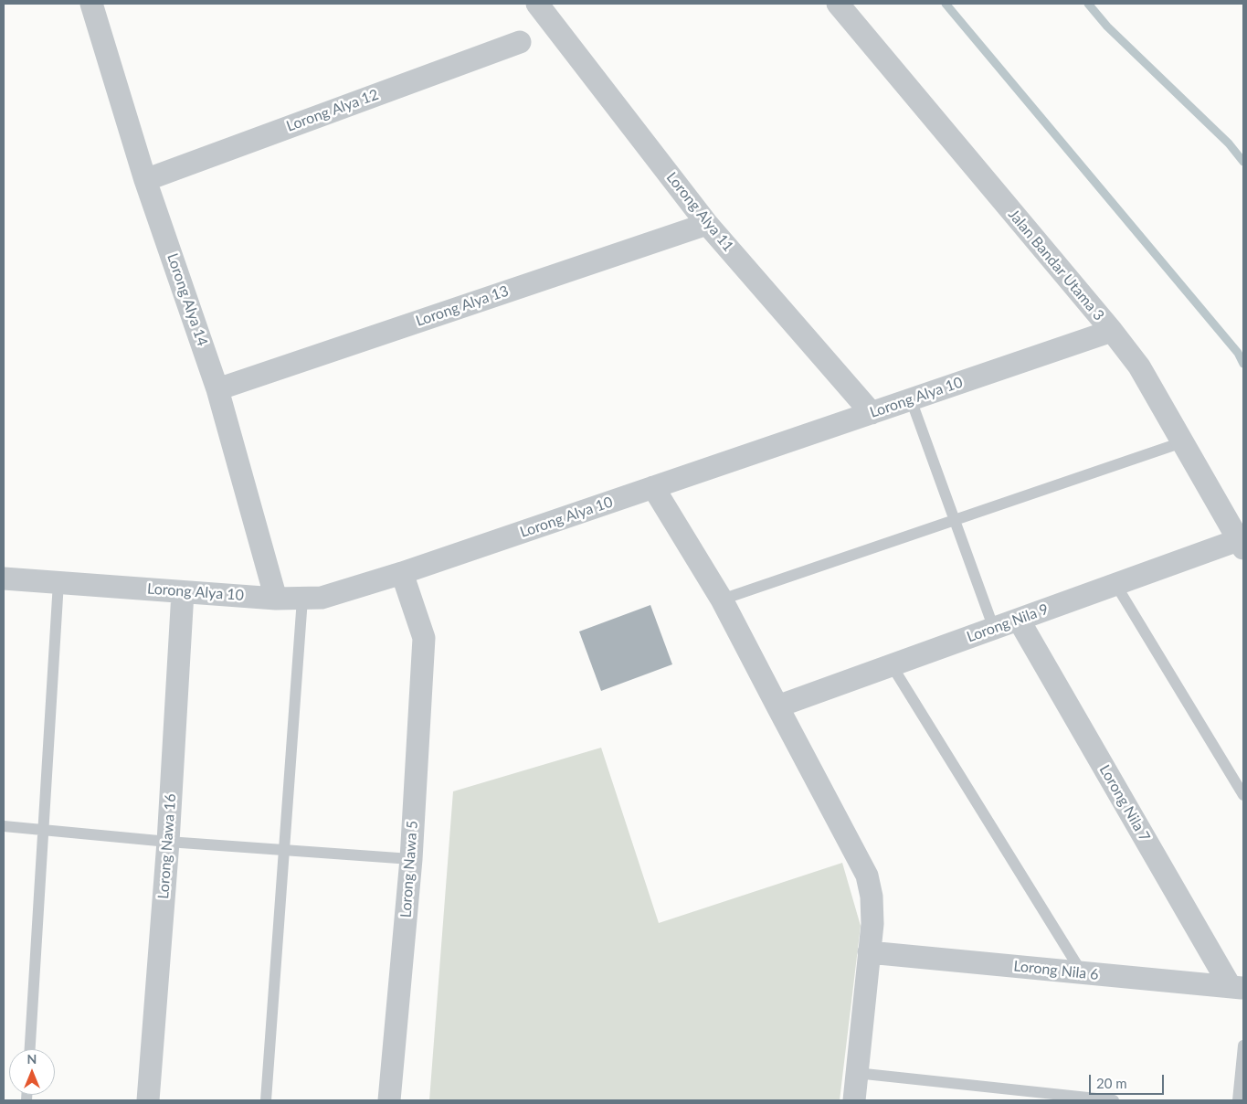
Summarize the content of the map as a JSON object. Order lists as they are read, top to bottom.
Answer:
{
  "streets": {
    "street": [
      "Lorong Alya 12",
      "Lorong Alya 11",
      "Jalan Bandar Utama 3",
      "Lorong Alya 14",
      "Lorong Alya 13",
      "Lorong Alya 10",
      "Lorong Nila 9",
      "Lorong Nila 7",
      "Lorong Nawa 16",
      "Lorong Nawa 5",
      "Lorong Nila 6"
    ]
  },
  "crossings": [
    ["Lorong Alya 12", "Lorong Alya 14"],
    ["Lorong Alya 11", "Lorong Alya 13"],
    ["Lorong Alya 11", "Lorong Alya 10"],
    ["Jalan Bandar Utama 3", "Lorong Alya 10"],
    ["Jalan Bandar Utama 3", "Lorong Nila 9"],
    ["Lorong Alya 14", "Lorong Alya 13"],
    ["Lorong Alya 14", "Lorong Alya 10"],
    ["Lorong Alya 10", "Lorong Nawa 16"],
    ["Lorong Alya 10", "Lorong Nawa 5"],
    ["Lorong Nila 9", "Lorong Nila 7"],
    ["Lorong Nila 7", "Lorong Nila 6"]
  ],
  "scale_bar": "20 m",
  "north": "top"
}
